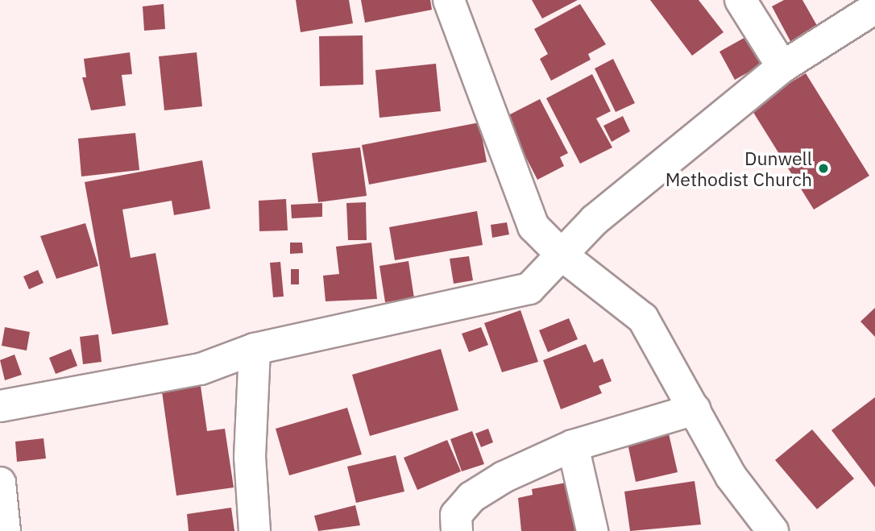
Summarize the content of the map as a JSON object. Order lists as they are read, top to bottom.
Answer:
{
  "places": ["Dunwell Methodist Church"]
}
